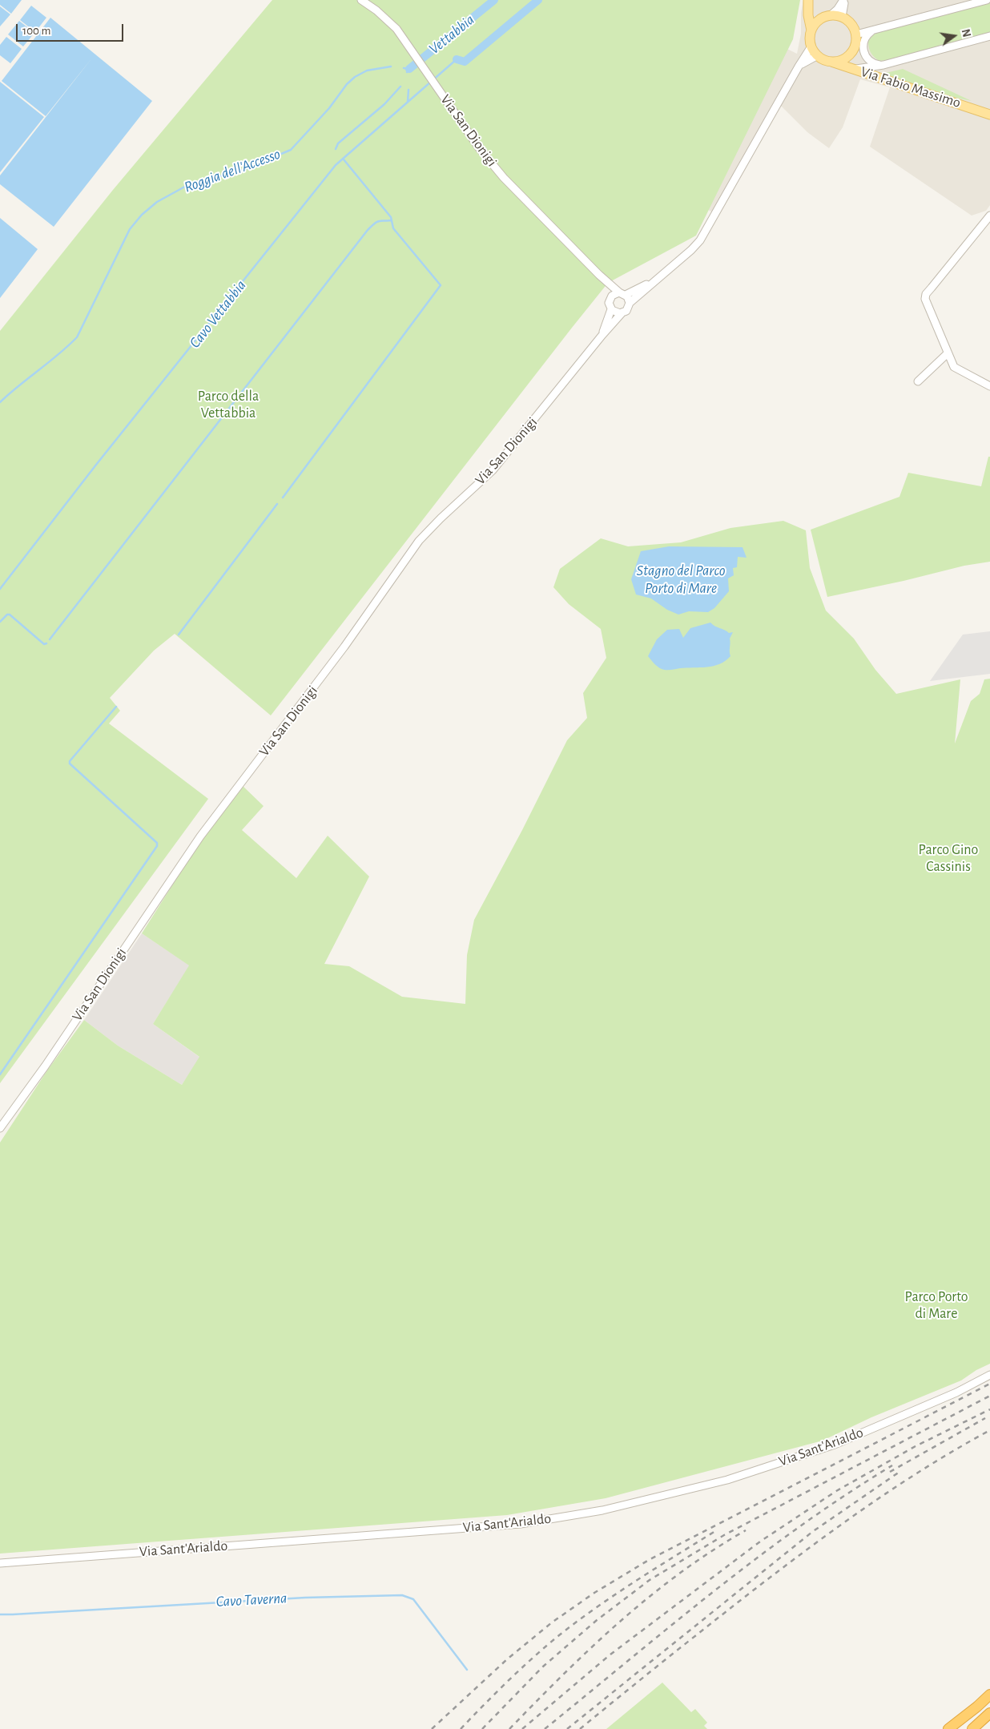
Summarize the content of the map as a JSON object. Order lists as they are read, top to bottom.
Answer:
{
  "streets": {
    "main road": ["Via Fabio Massimo"],
    "street": ["Via San Dionigi", "Via Sant'Arialdo"]
  },
  "crossings": [
    ["Via Fabio Massimo", "Via San Dionigi"]
  ],
  "water": [
    "Vettabbia",
    "Roggia dell'Accesso",
    "Cavo Vettabbia",
    "Stagno del Parco Porto di Mare",
    "Cavo Taverna"
  ],
  "parks": ["Parco della Vettabbia", "Parco Gino Cassinis", "Parco Porto di Mare"],
  "scale_bar": "100 m",
  "north": "right"
}
